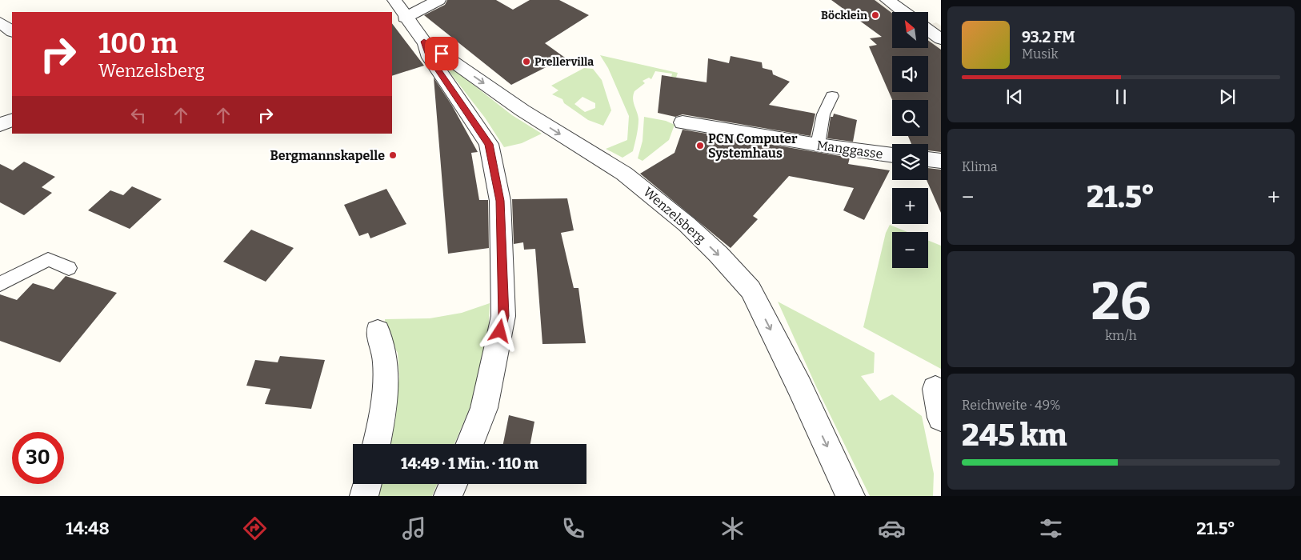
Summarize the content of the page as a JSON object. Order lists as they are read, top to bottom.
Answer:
{
  "streets": {
    "street": ["Manggasse", "Wenzelsberg"]
  },
  "one_way": ["Wenzelsberg"],
  "places": [
    "Böcklein",
    "Prellervilla",
    "PCN Computer Systemhaus",
    "Bergmannskapelle"
  ],
  "north": "top left",
  "page": {
    "map_buttons": ["+", "−"],
    "turn": ["100 m", "Wenzelsberg"],
    "song": ["93.2 FM", "Musik"],
    "tile": [
      "Klima",
      ["26", "km/h"],
      ["Reichweite · 49%", "245 km"]
    ],
    "heat": ["−", "21.5°", "+"],
    "limit": "30",
    "trip": "14:49 · 1 Min. · 110 m",
    "tabs": ["14:48", "21.5°"]
  }
}
